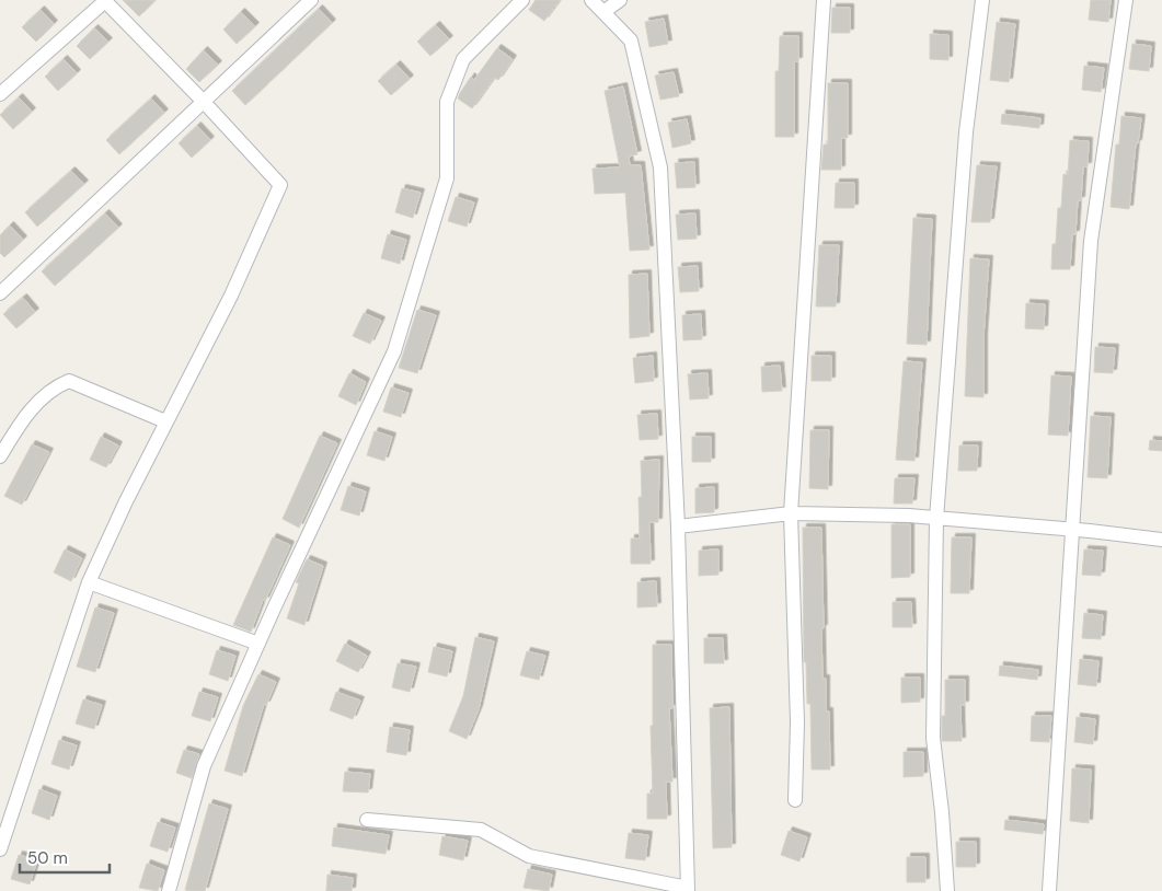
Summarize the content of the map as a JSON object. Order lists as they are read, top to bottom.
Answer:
{
  "scale_bar": "50 m"
}
